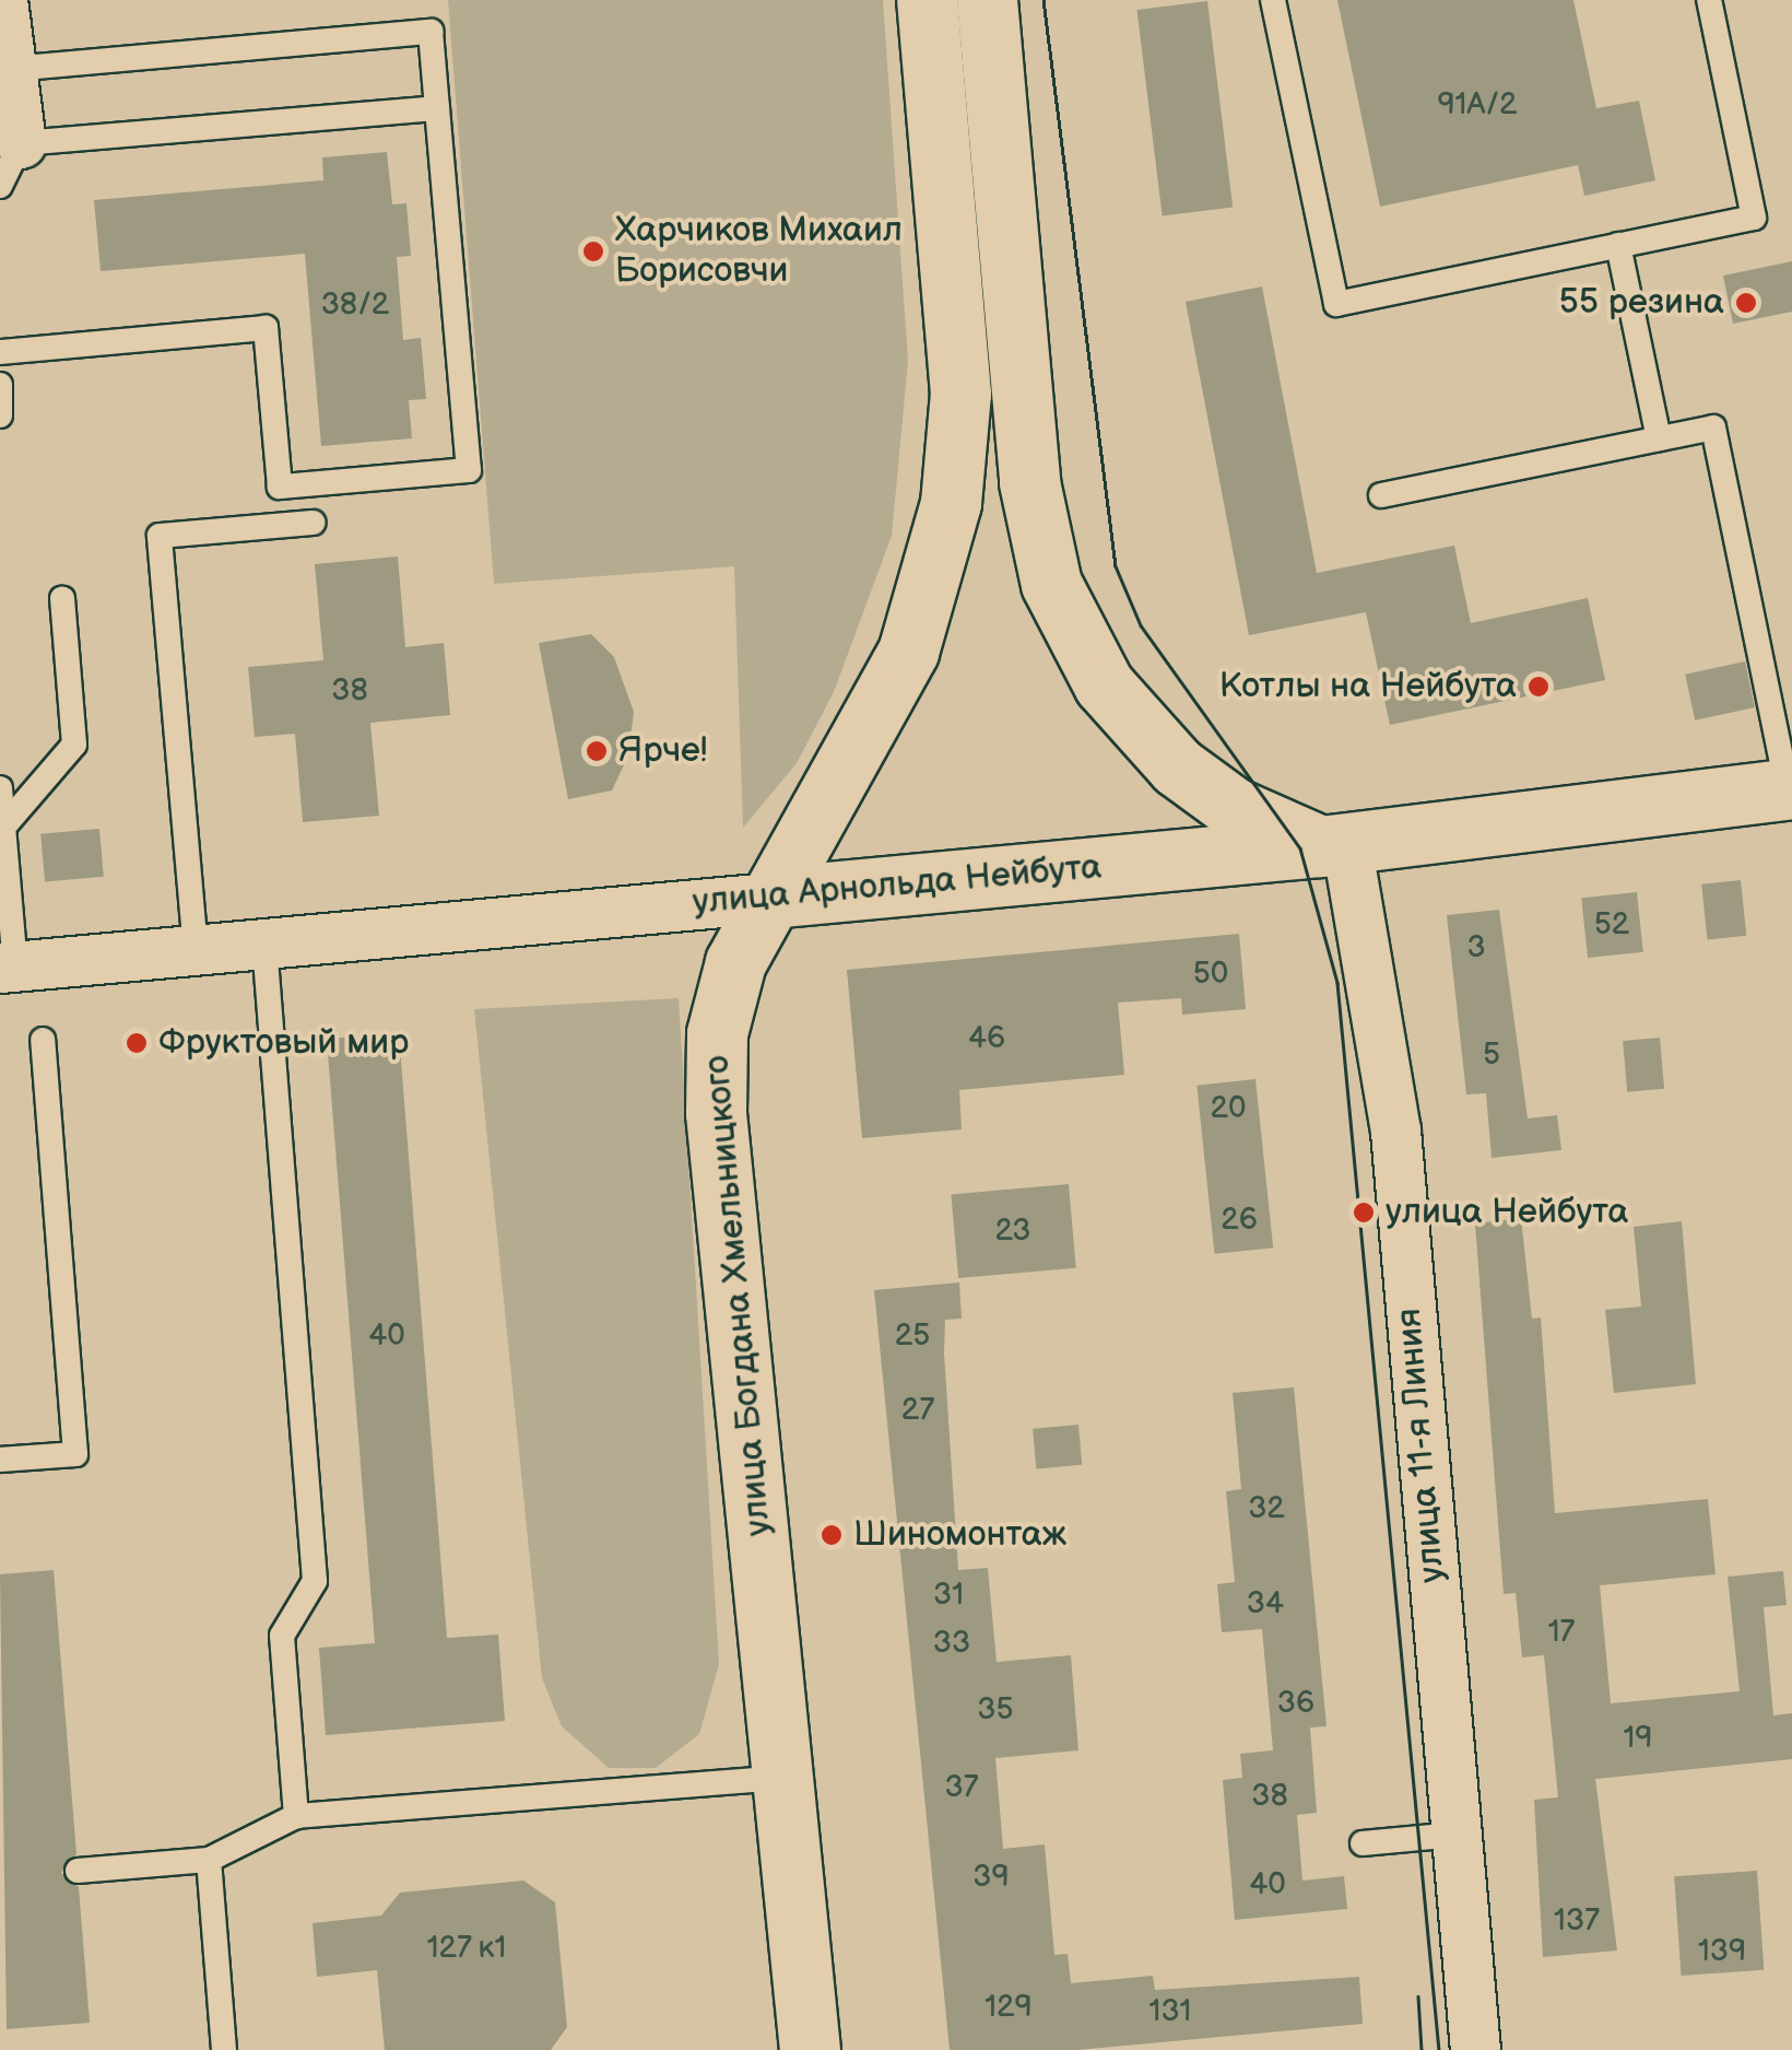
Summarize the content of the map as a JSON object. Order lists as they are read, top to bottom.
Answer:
{
  "streets": {
    "main road": ["улица Арнольда Нейбута", "улица Богдана Хмельницкого"],
    "street": ["улица 11-я Линия"]
  },
  "crossings": [
    ["улица Арнольда Нейбута", "улица Богдана Хмельницкого"],
    ["улица Арнольда Нейбута", "улица 11-я Линия"]
  ],
  "places": [
    "Харчиков Михаил Борисовчи",
    "55 резина",
    "Котлы на Нейбута",
    "Ярче!",
    "Фруктовый мир",
    "улица Нейбута",
    "Шиномонтаж"
  ],
  "house_numbers": [
    "91А/2",
    "38/2",
    "38",
    "52",
    "3",
    "50",
    "46",
    "5",
    "20",
    "26",
    "23",
    "40",
    "25",
    "27",
    "32",
    "31",
    "34",
    "17",
    "33",
    "36",
    "35",
    "19",
    "37",
    "38",
    "39",
    "40",
    "137",
    "127 к1",
    "139",
    "129",
    "131"
  ]
}
